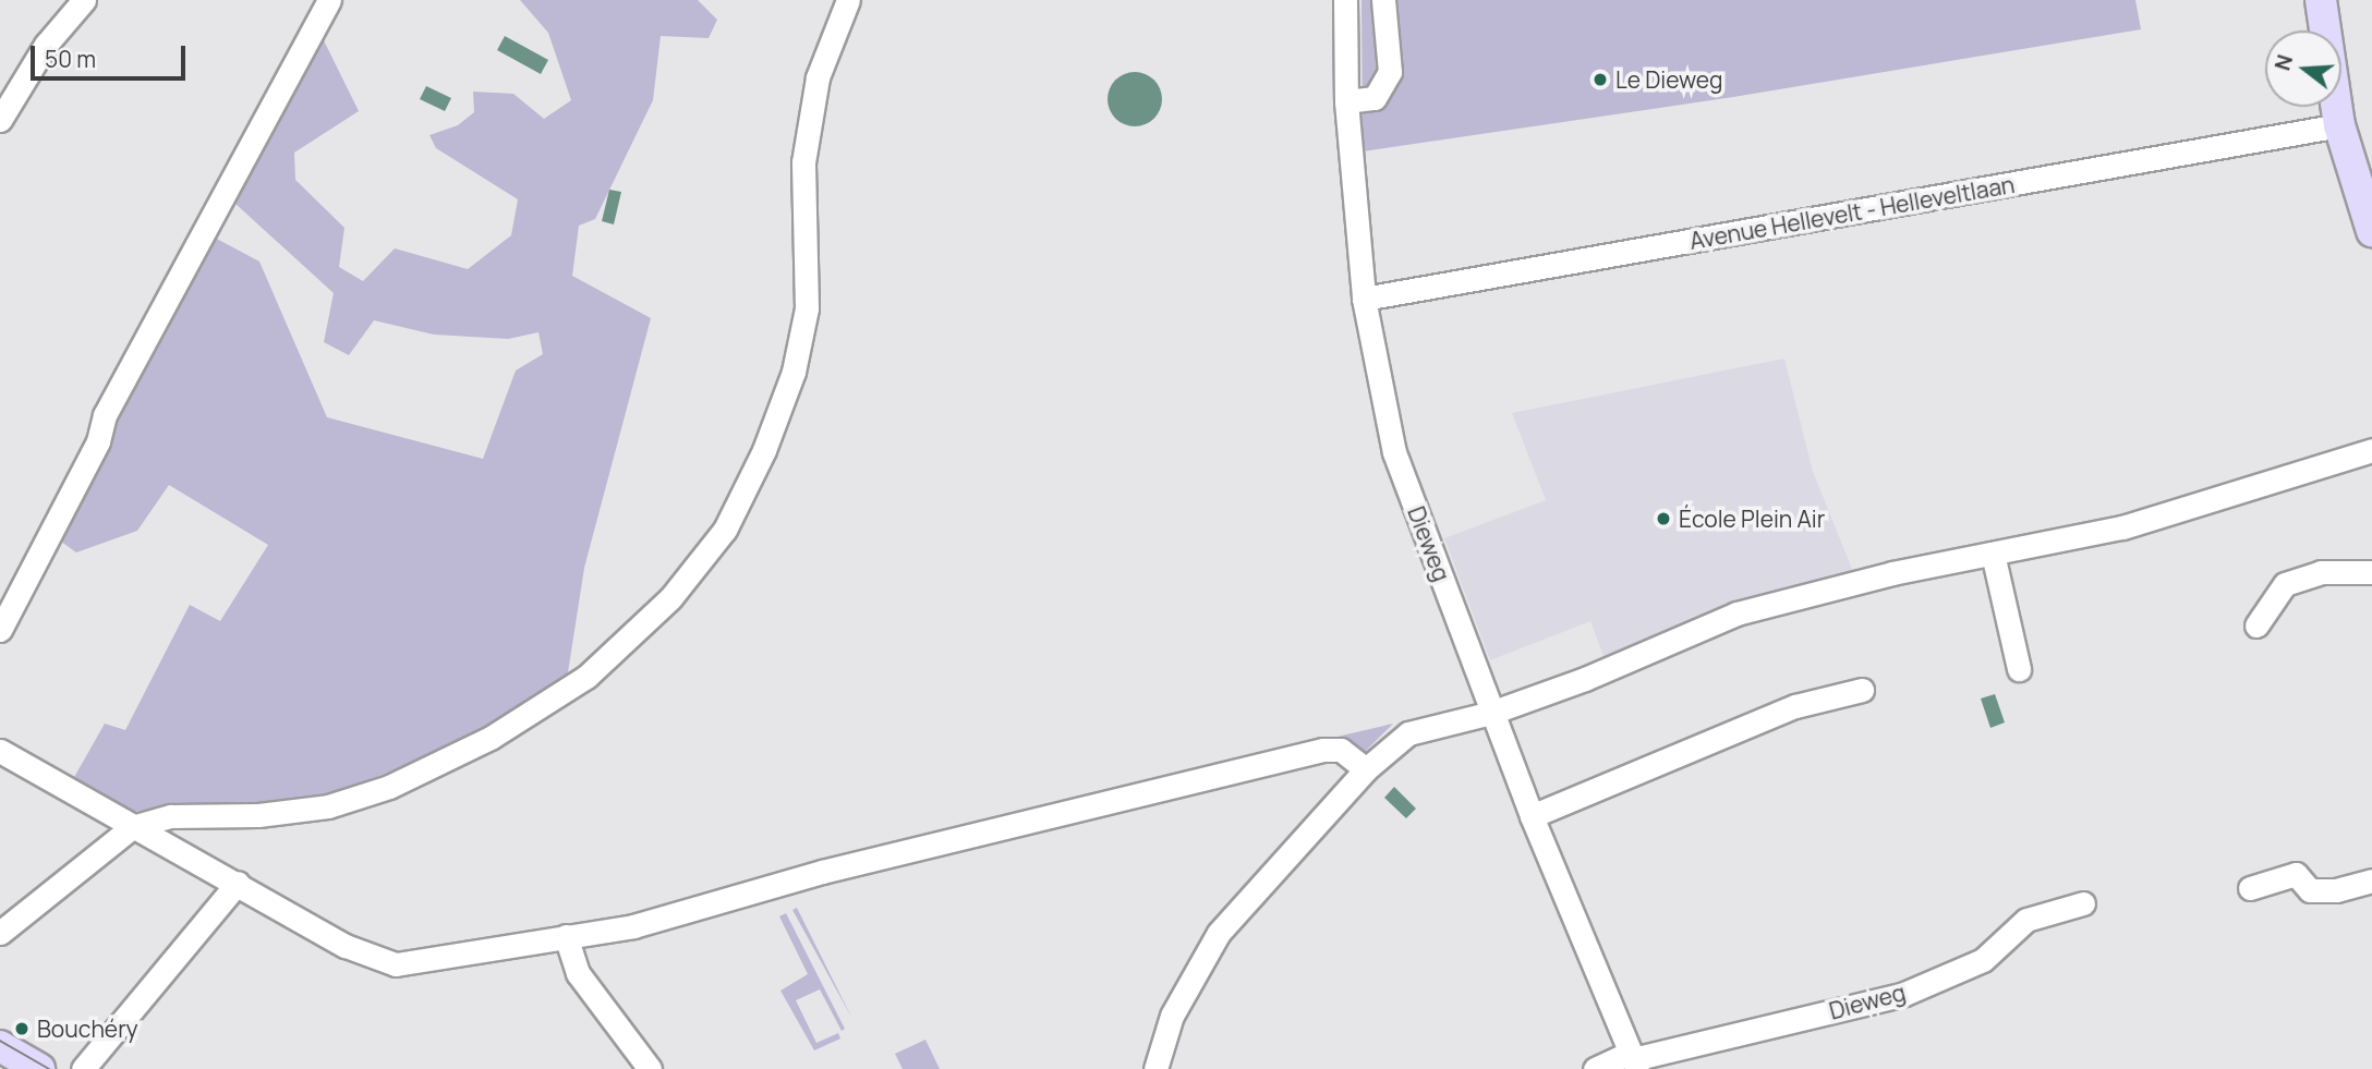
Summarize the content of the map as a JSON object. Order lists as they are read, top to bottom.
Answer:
{
  "streets": {
    "street": ["Avenue Hellevelt - Helleveltlaan", "Dieweg"]
  },
  "crossings": [
    ["Avenue Hellevelt - Helleveltlaan", "Dieweg"]
  ],
  "places": ["Le Dieweg", "École Plein Air", "Bouchéry"],
  "scale_bar": "50 m",
  "north": "left"
}
